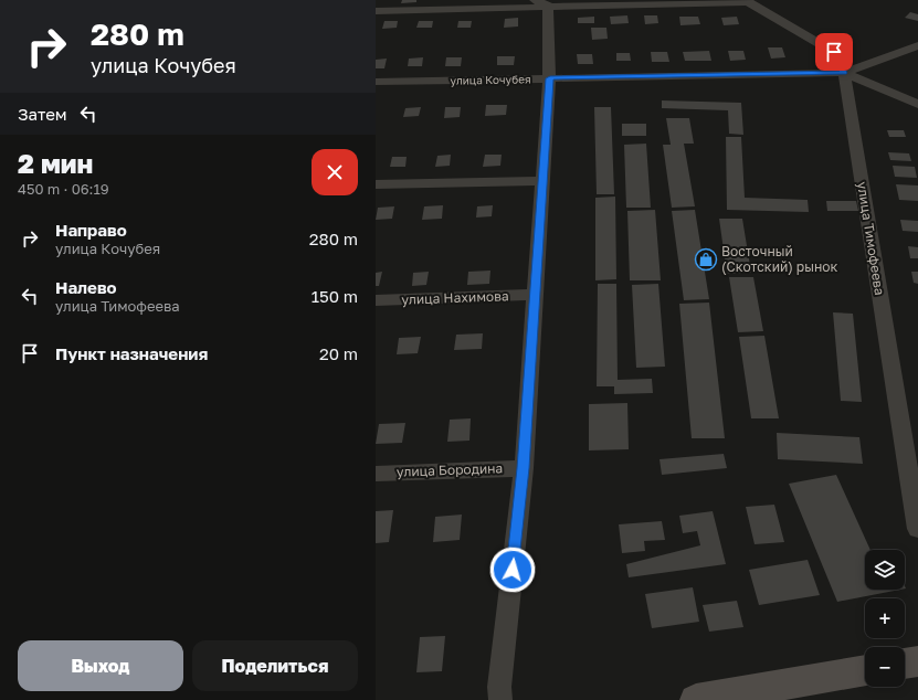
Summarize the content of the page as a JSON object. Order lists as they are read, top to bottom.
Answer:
{
  "streets": {
    "street": [
      "улица Кочубея",
      "улица Тимофеева",
      "улица Нахимова",
      "улица Бородина"
    ]
  },
  "crossings": [
    ["улица Кочубея", "улица Тимофеева"]
  ],
  "places": {
    "shop": ["Восточный (Скотский) рынок"]
  },
  "page": {
    "turn": ["280 m", "улица Кочубея"],
    "then": "Затем",
    "heading": ["2 мин", "450 m · 06:19"],
    "list": [
      {
        "name": "Направо",
        "note": "улица Кочубея",
        "value": "280 m"
      },
      {
        "name": "Налево",
        "note": "улица Тимофеева",
        "value": "150 m"
      },
      {
        "name": "Пункт назначения",
        "value": "20 m"
      }
    ],
    "map_buttons": ["+", "−"],
    "buttons": ["Выход", "Поделиться"]
  }
}
